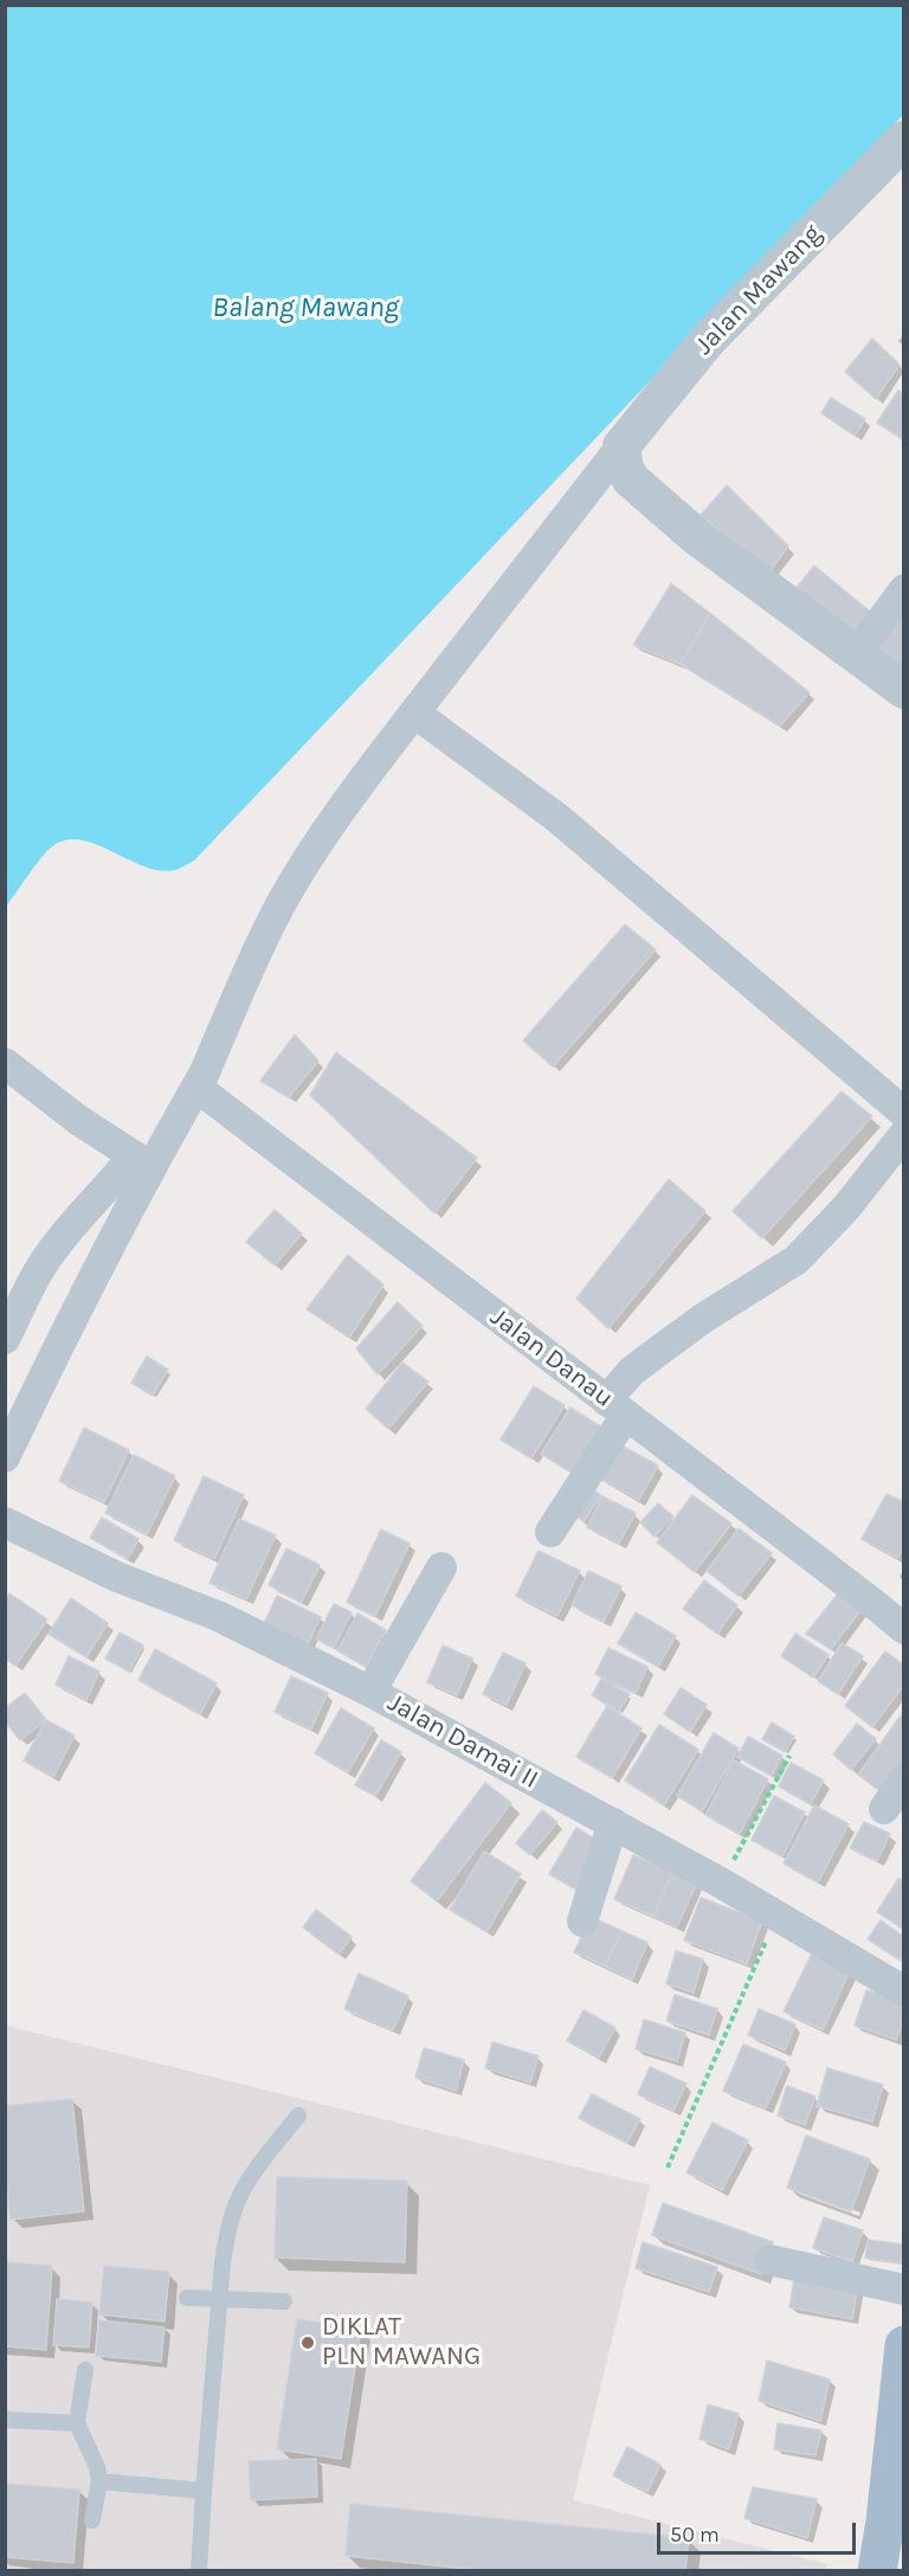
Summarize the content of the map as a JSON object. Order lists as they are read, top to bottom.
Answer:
{
  "streets": {
    "street": ["Jalan Mawang", "Jalan Danau", "Jalan Damai II"]
  },
  "crossings": [
    ["Jalan Mawang", "Jalan Danau"]
  ],
  "water": ["Balang Mawang"],
  "places": ["DIKLAT PLN MAWANG"],
  "scale_bar": "50 m"
}
